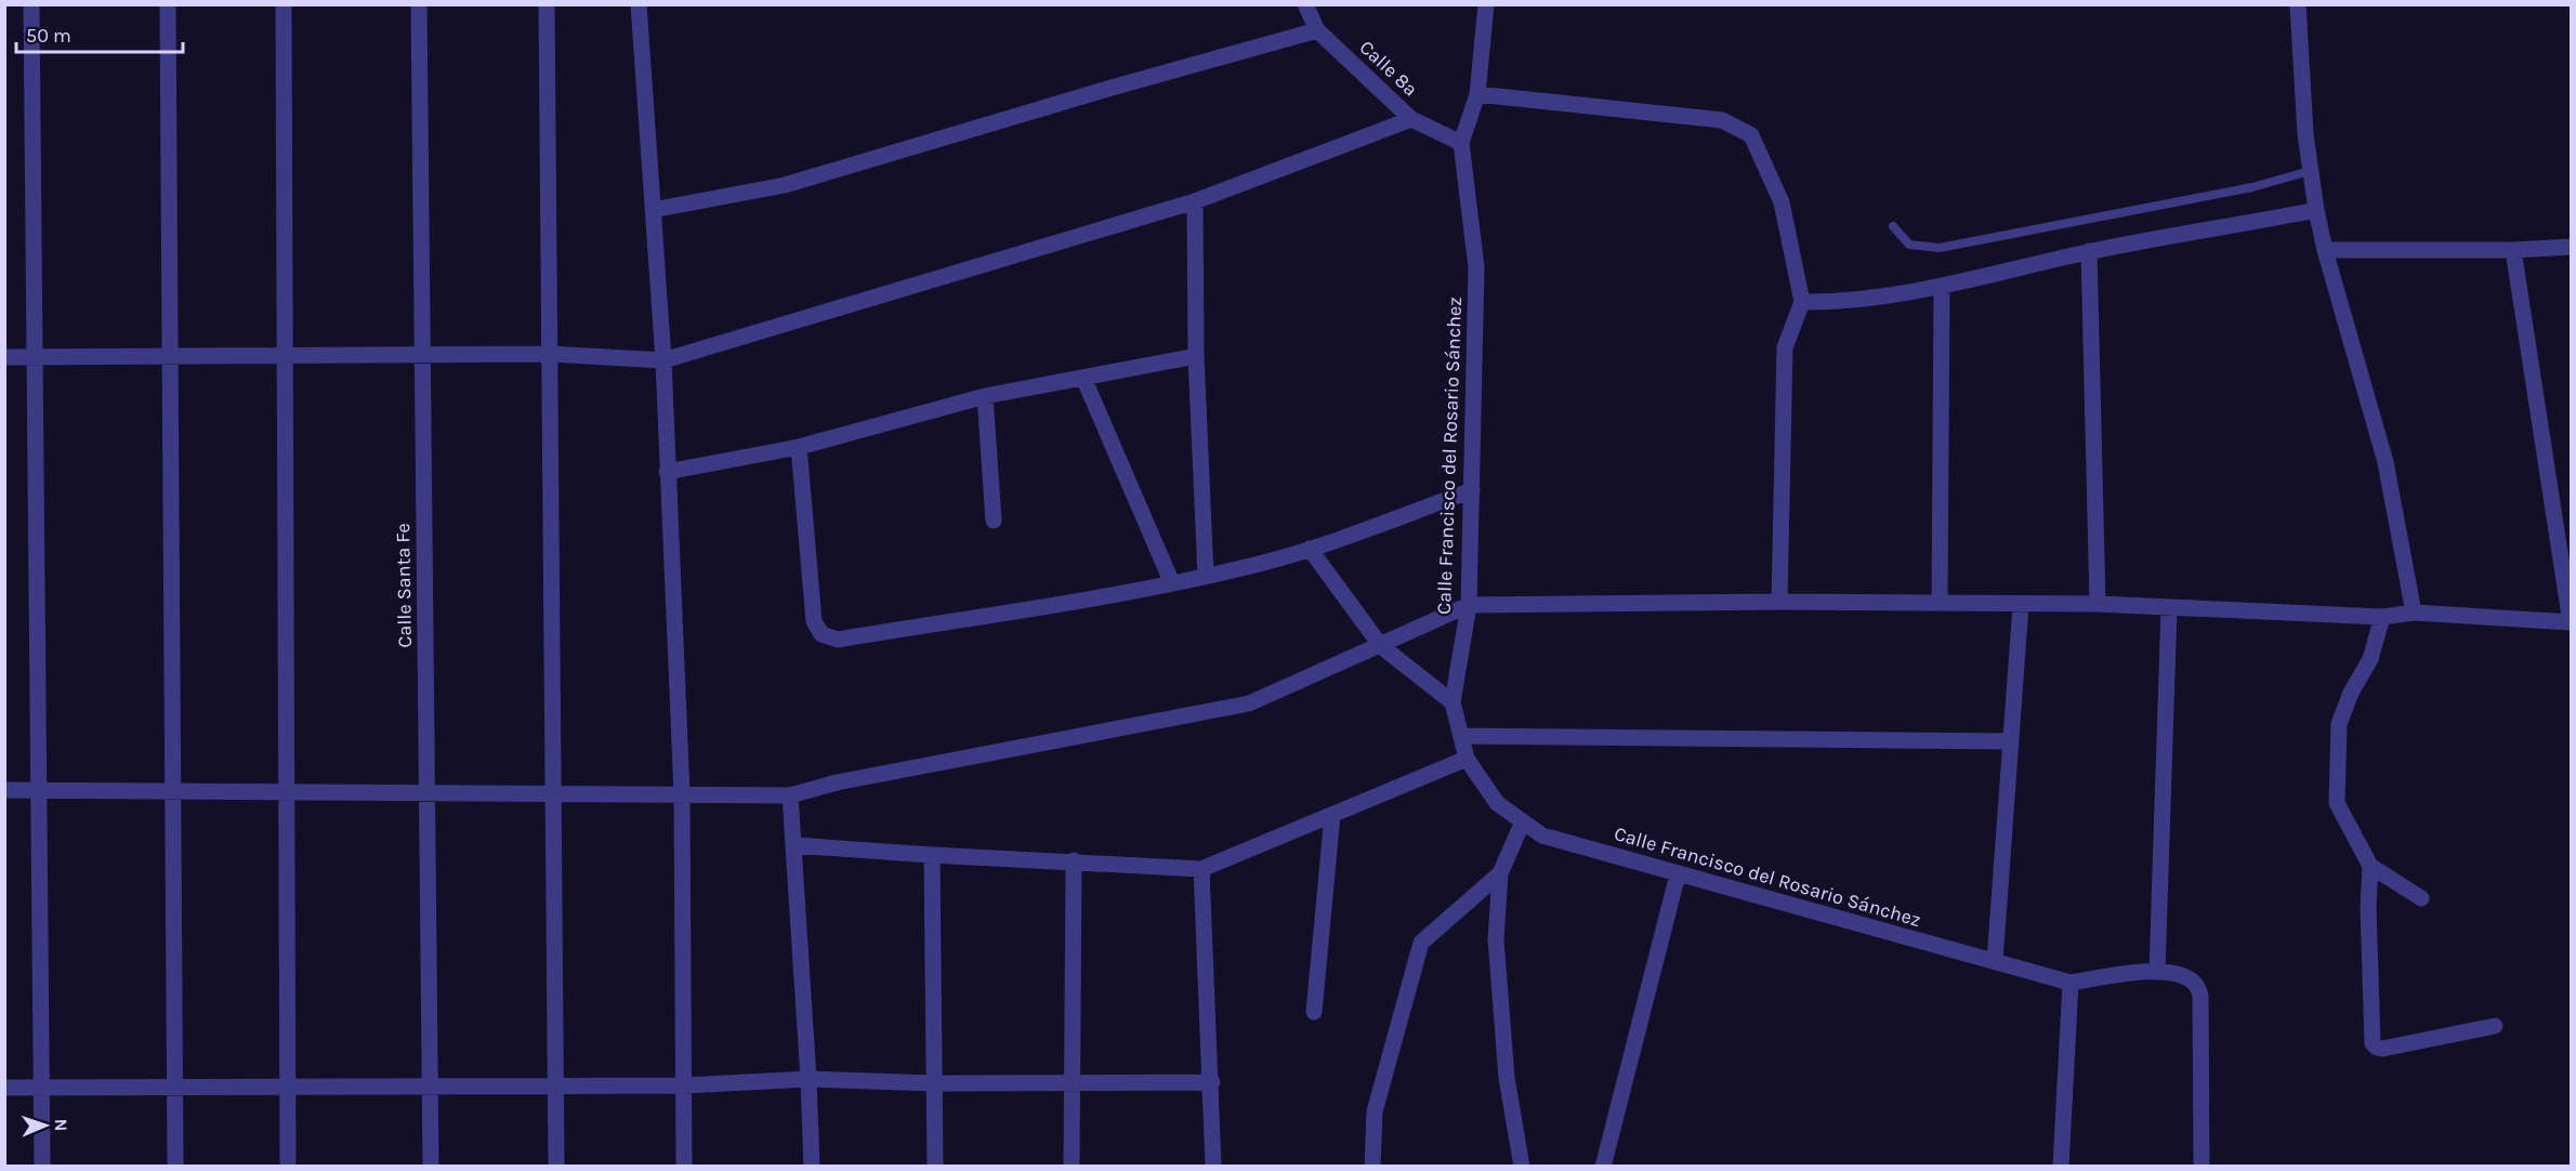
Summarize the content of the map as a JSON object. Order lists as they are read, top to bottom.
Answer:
{
  "streets": {
    "street": ["Calle 8ª", "Calle Francisco del Rosario Sánchez", "Calle Santa Fe"]
  },
  "crossings": [
    ["Calle 8ª", "Calle Francisco del Rosario Sánchez"]
  ],
  "scale_bar": "50 m",
  "north": "right"
}
